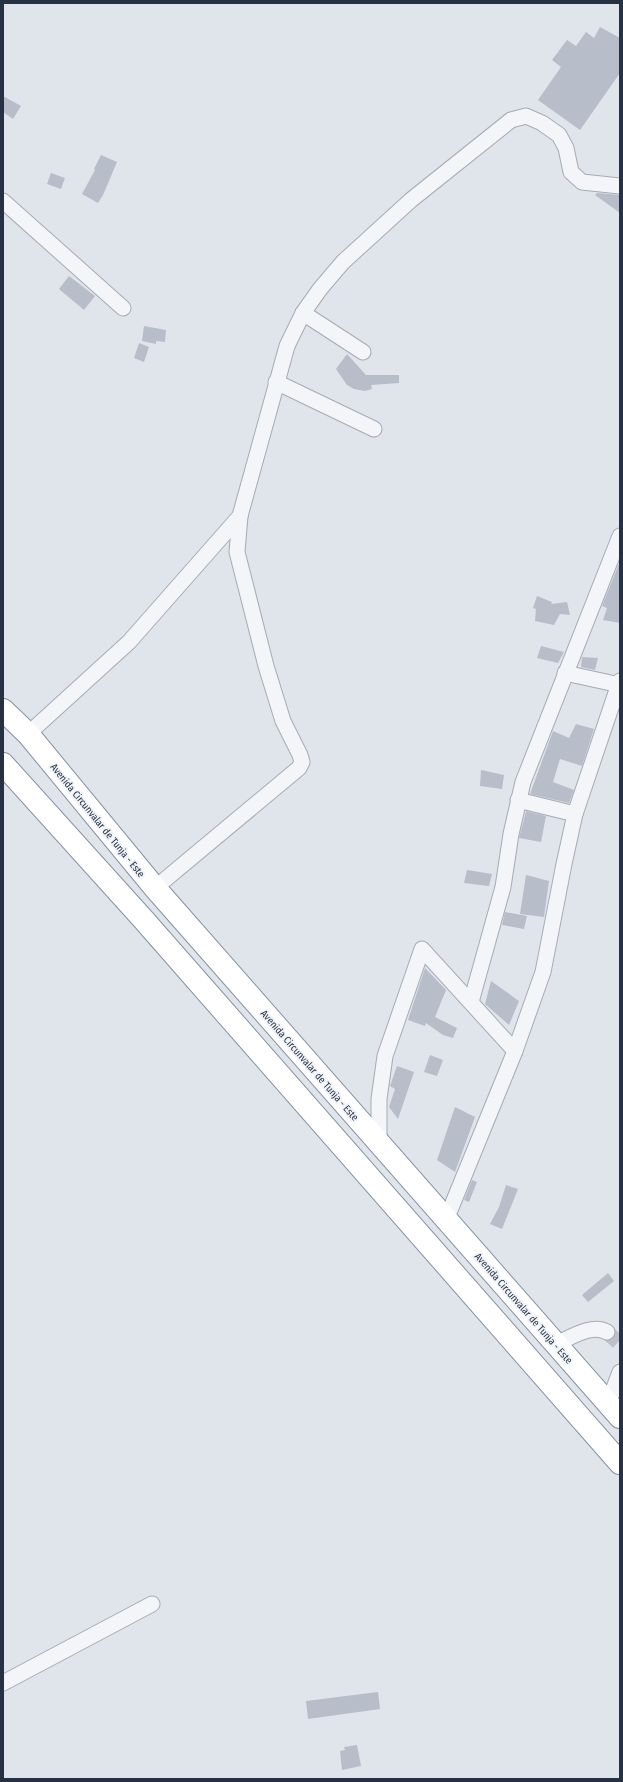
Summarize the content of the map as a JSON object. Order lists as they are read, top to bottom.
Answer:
{
  "streets": {
    "highway": ["Avenida Circunvalar de Tunja - Este"]
  }
}
